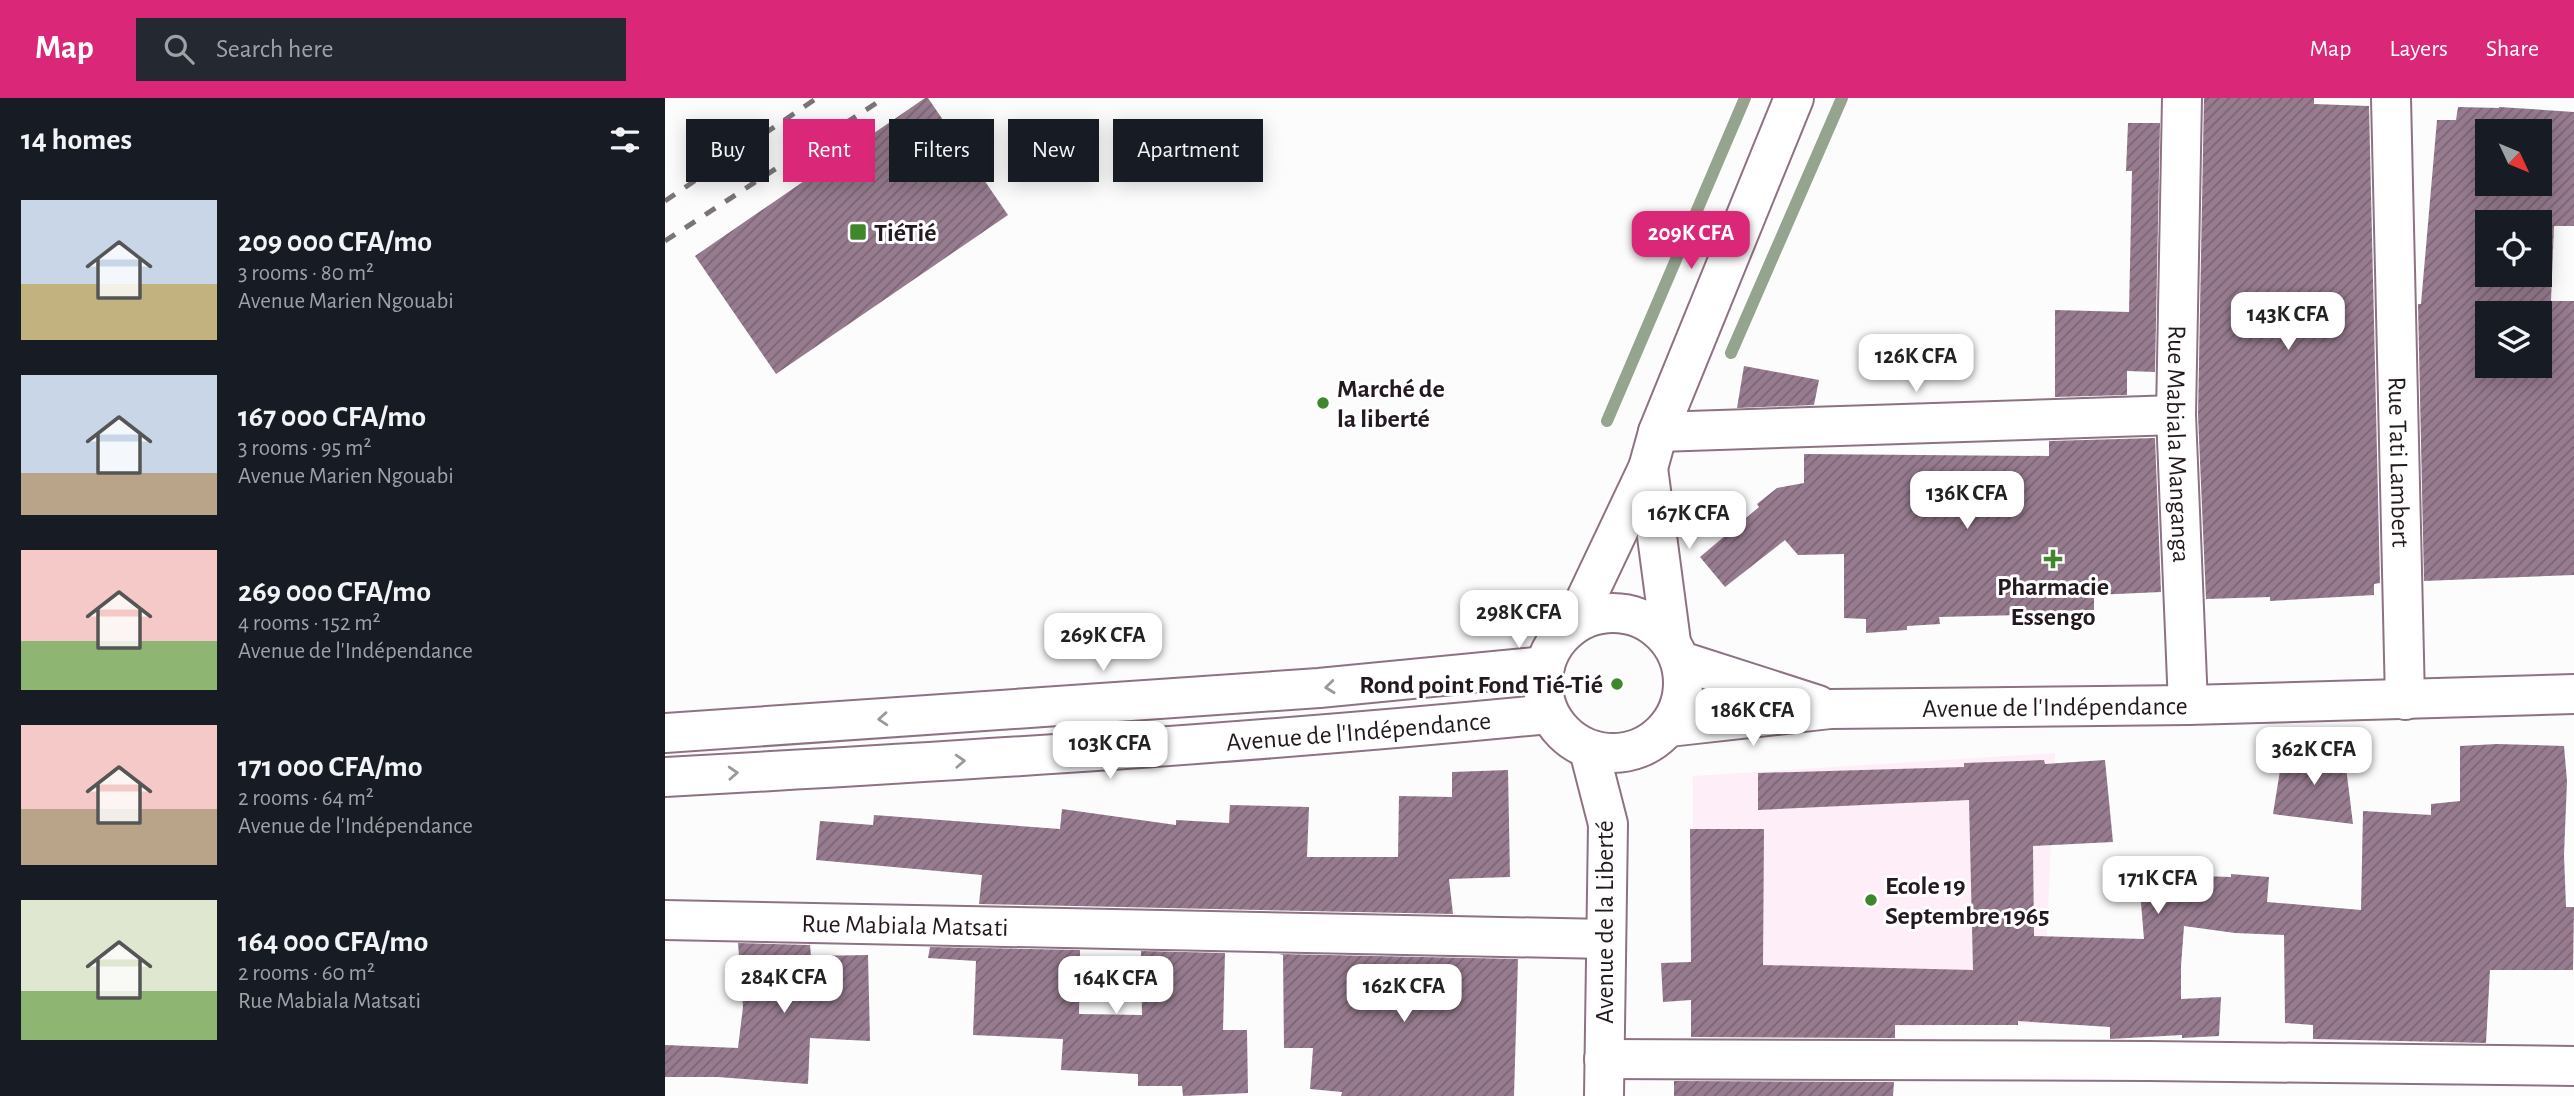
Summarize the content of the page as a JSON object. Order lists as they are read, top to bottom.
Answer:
{
  "streets": {
    "street": [
      "Rue Mabiala Manganga",
      "Rue Tati Lambert",
      "Avenue de l'Indépendance",
      "Avenue de la Liberté",
      "Rue Mabiala Matsati"
    ]
  },
  "crossings": [
    ["Rue Mabiala Manganga", "Avenue de l'Indépendance"],
    ["Rue Tati Lambert", "Avenue de l'Indépendance"],
    ["Avenue de l'Indépendance", "Avenue de la Liberté"],
    ["Avenue de la Liberté", "Rue Mabiala Matsati"]
  ],
  "places": {
    "transit": ["TiéTié"],
    "other": ["Marché de la liberté", "Rond point Fond Tié-Tié", "Ecole 19 Septembre 1965"],
    "health": ["Pharmacie Essengo"]
  },
  "north": "bottom right",
  "page": {
    "header": "Map",
    "search": "Search here",
    "nav": ["Map", "Layers", "Share"],
    "heading": "14 homes",
    "chip": [
      "Buy",
      "Rent",
      "Filters",
      "New",
      "Apartment"
    ],
    "list": [
      {
        "name": "209 000 CFA/mo",
        "note": "3 rooms · 80 m² · Avenue Marien Ngouabi"
      },
      {
        "name": "167 000 CFA/mo",
        "note": "3 rooms · 95 m² · Avenue Marien Ngouabi"
      },
      {
        "name": "269 000 CFA/mo",
        "note": "4 rooms · 152 m² · Avenue de l'Indépendance"
      },
      {
        "name": "171 000 CFA/mo",
        "note": "2 rooms · 64 m² · Avenue de l'Indépendance"
      },
      {
        "name": "164 000 CFA/mo",
        "note": "2 rooms · 60 m² · Rue Mabiala Matsati"
      }
    ],
    "price": [
      "209K CFA",
      "143K CFA",
      "126K CFA",
      "136K CFA",
      "167K CFA",
      "298K CFA",
      "269K CFA",
      "186K CFA",
      "103K CFA",
      "362K CFA",
      "171K CFA",
      "284K CFA",
      "164K CFA",
      "162K CFA"
    ]
  }
}
